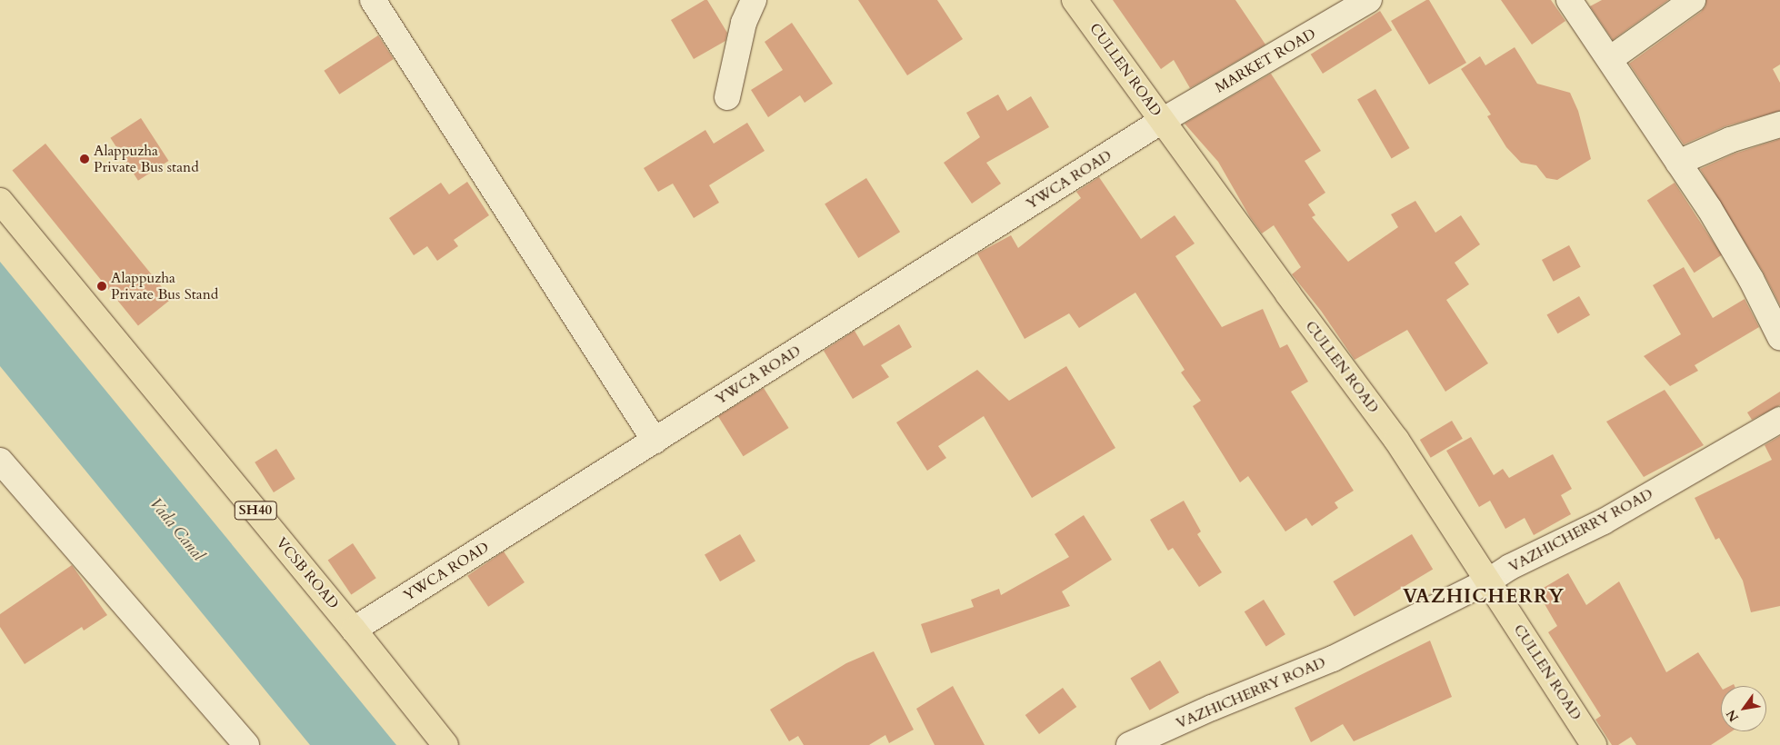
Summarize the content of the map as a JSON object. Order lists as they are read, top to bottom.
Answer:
{
  "streets": {
    "main road": ["CULLEN ROAD", "SH40", "VCSB ROAD"],
    "street": ["MARKET ROAD", "YWCA ROAD", "VAZHICHERRY ROAD"]
  },
  "crossings": [
    ["MARKET ROAD", "CULLEN ROAD"],
    ["MARKET ROAD", "YWCA ROAD"],
    ["CULLEN ROAD", "YWCA ROAD"],
    ["CULLEN ROAD", "VAZHICHERRY ROAD"],
    ["YWCA ROAD", "VCSB ROAD"]
  ],
  "districts": ["VAZHICHERRY"],
  "water": ["Vada Canal"],
  "places": ["Alappuzha Private Bus stand", "Alappuzha Private Bus Stand"],
  "north": "bottom left"
}
